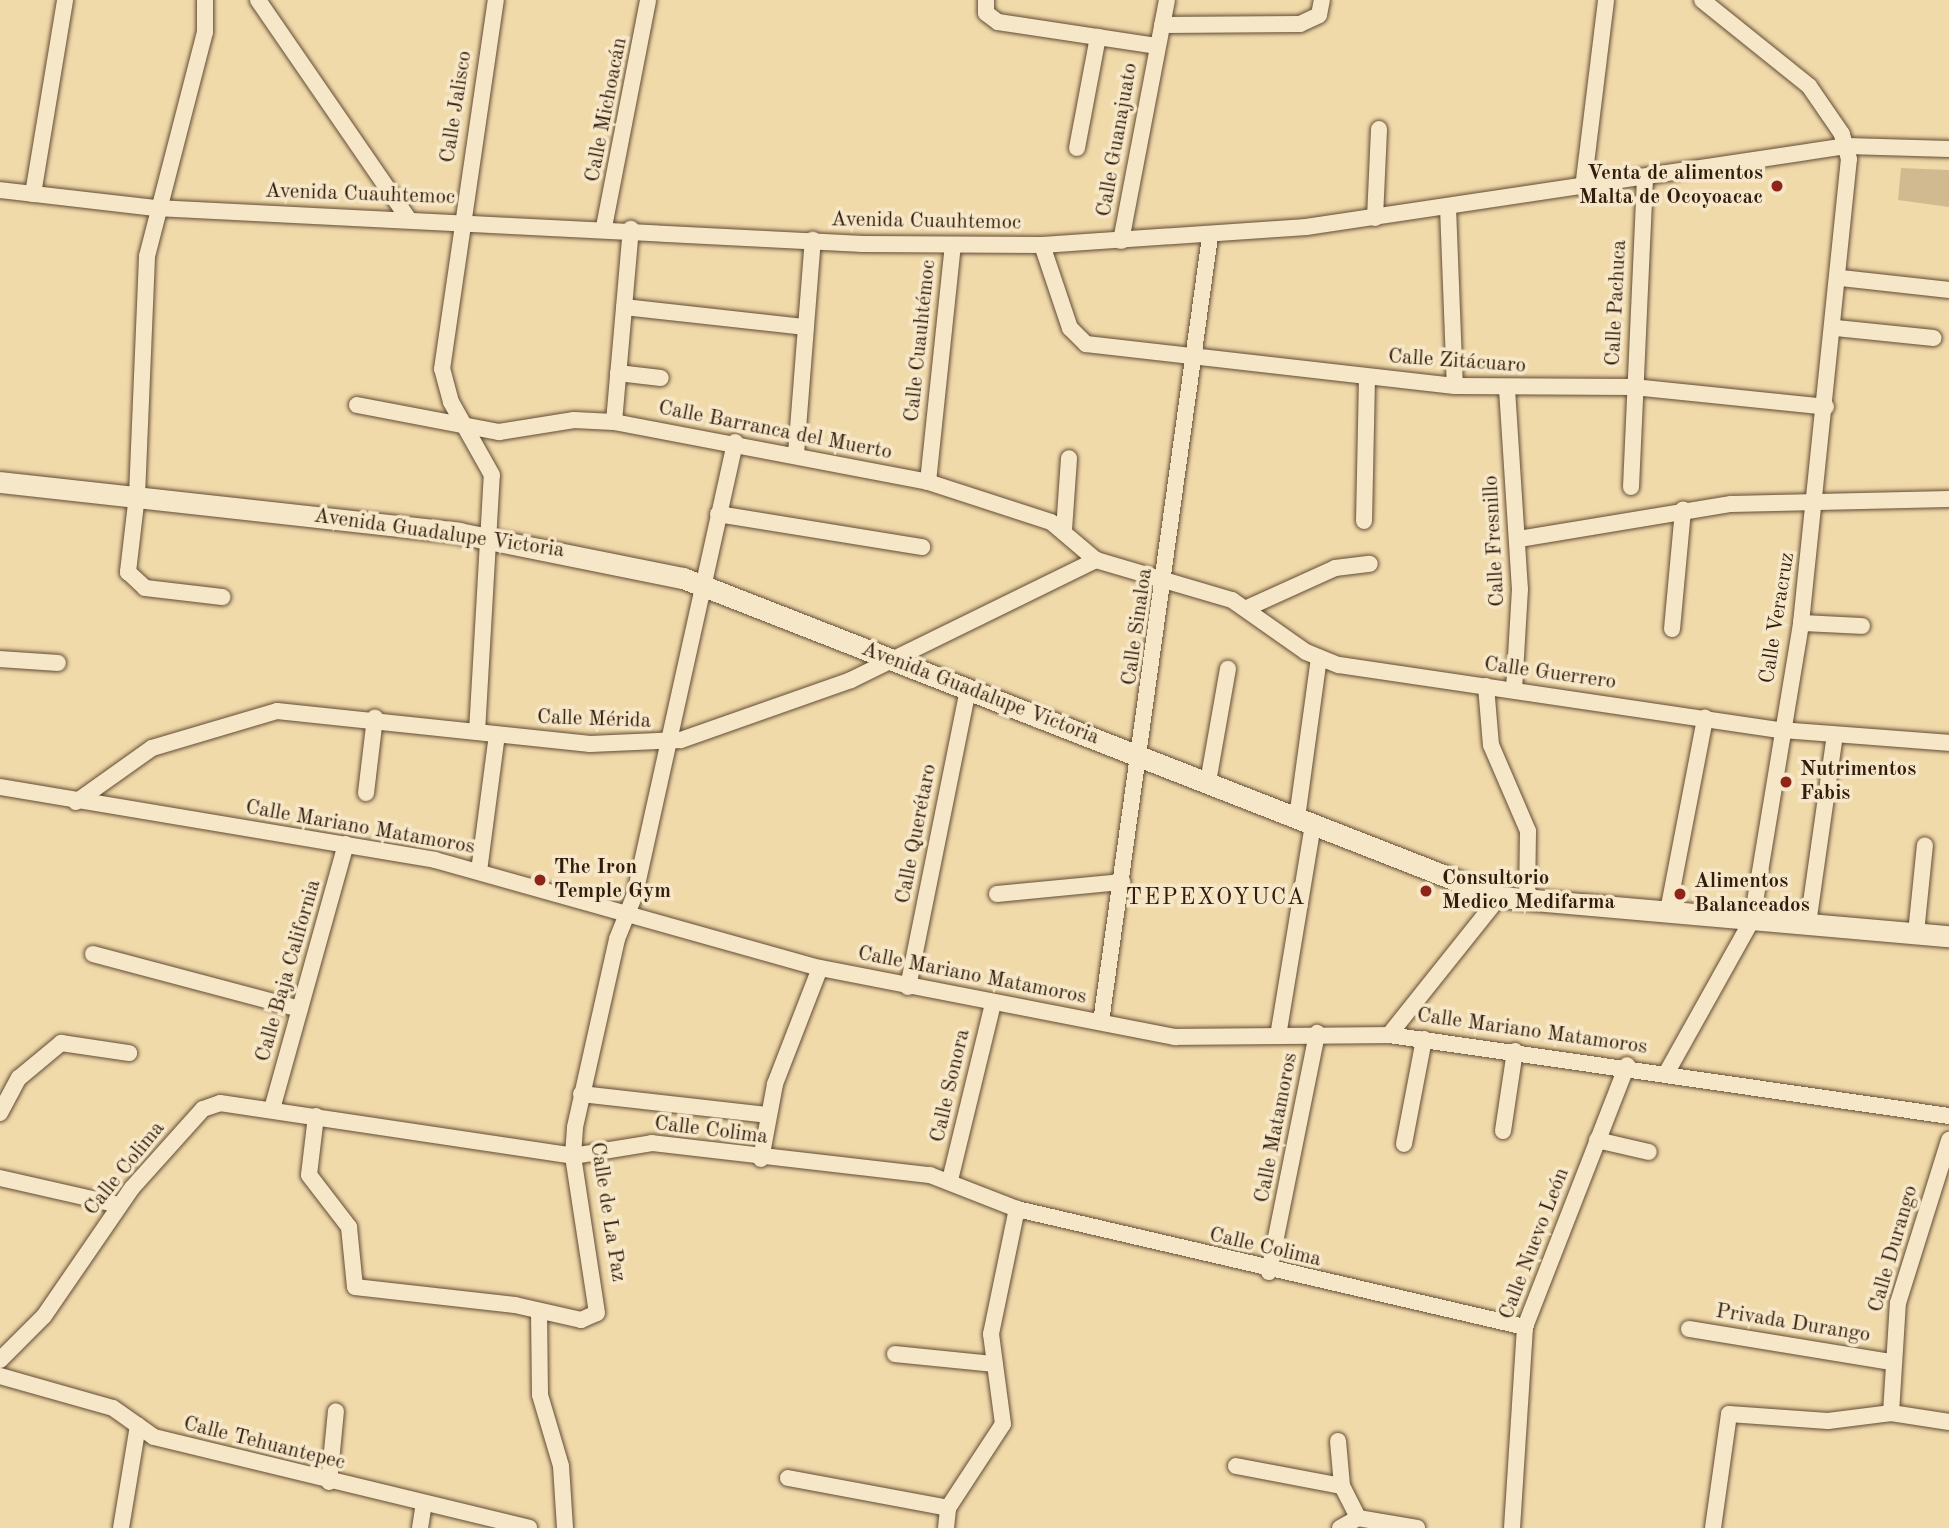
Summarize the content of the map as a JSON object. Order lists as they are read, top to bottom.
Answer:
{
  "streets": {
    "main road": ["Avenida Guadalupe Victoria"],
    "street": [
      "Calle Jalisco",
      "Calle Michoacán",
      "Calle Guanajuato",
      "Avenida Cuauhtemoc",
      "Calle Pachuca",
      "Calle Cuauhtémoc",
      "Calle Zitácuaro",
      "Calle Barranca del Muerto",
      "Calle Fresnillo",
      "Calle Veracruz",
      "Calle Sinaloa",
      "Calle Guerrero",
      "Calle Mérida",
      "Calle Mariano Matamoros",
      "Calle Querétaro",
      "Calle Baja California",
      "Calle Sonora",
      "Calle Matamoros",
      "Calle Colima",
      "Calle de La Paz",
      "Calle Nuevo León",
      "Calle Durango",
      "Privada Durango",
      "Calle Tehuantepec"
    ]
  },
  "crossings": [
    ["Calle Jalisco", "Avenida Cuauhtemoc"],
    ["Calle Jalisco", "Calle Barranca del Muerto"],
    ["Calle Jalisco", "Avenida Guadalupe Victoria"],
    ["Calle Jalisco", "Calle Mérida"],
    ["Calle Michoacán", "Avenida Cuauhtemoc"],
    ["Calle Guanajuato", "Avenida Cuauhtemoc"],
    ["Avenida Cuauhtemoc", "Calle Pachuca"],
    ["Avenida Cuauhtemoc", "Calle Cuauhtémoc"],
    ["Avenida Cuauhtemoc", "Calle Zitácuaro"],
    ["Avenida Cuauhtemoc", "Calle Veracruz"],
    ["Avenida Cuauhtemoc", "Calle Sinaloa"],
    ["Calle Pachuca", "Calle Zitácuaro"],
    ["Calle Cuauhtémoc", "Calle Barranca del Muerto"],
    ["Calle Zitácuaro", "Calle Fresnillo"],
    ["Calle Zitácuaro", "Calle Veracruz"],
    ["Calle Zitácuaro", "Calle Sinaloa"],
    ["Calle Barranca del Muerto", "Calle Sinaloa"],
    ["Calle Barranca del Muerto", "Calle Guerrero"],
    ["Calle Barranca del Muerto", "Calle Mérida"],
    ["Calle Barranca del Muerto", "Calle de La Paz"],
    ["Avenida Guadalupe Victoria", "Calle Veracruz"],
    ["Avenida Guadalupe Victoria", "Calle Sinaloa"],
    ["Avenida Guadalupe Victoria", "Calle Mérida"],
    ["Avenida Guadalupe Victoria", "Calle Querétaro"],
    ["Avenida Guadalupe Victoria", "Calle de La Paz"],
    ["Calle Fresnillo", "Calle Guerrero"],
    ["Calle Veracruz", "Calle Guerrero"],
    ["Calle Veracruz", "Calle Mariano Matamoros"],
    ["Calle Sinaloa", "Calle Guerrero"],
    ["Calle Sinaloa", "Calle Mariano Matamoros"],
    ["Calle Mérida", "Calle Mariano Matamoros"],
    ["Calle Mérida", "Calle de La Paz"],
    ["Calle Mariano Matamoros", "Calle Querétaro"],
    ["Calle Mariano Matamoros", "Calle Baja California"],
    ["Calle Mariano Matamoros", "Calle Sonora"],
    ["Calle Mariano Matamoros", "Calle Matamoros"],
    ["Calle Mariano Matamoros", "Calle de La Paz"],
    ["Calle Mariano Matamoros", "Calle Nuevo León"],
    ["Calle Baja California", "Calle Colima"],
    ["Calle Sonora", "Calle Colima"],
    ["Calle Matamoros", "Calle Colima"],
    ["Calle Colima", "Calle de La Paz"],
    ["Calle Colima", "Calle Nuevo León"],
    ["Calle Durango", "Privada Durango"]
  ],
  "districts": ["TEPEXOYUCA"],
  "places": [
    "Venta de alimentos Malta de Ocoyoacac",
    "Nutrimentos Fabis",
    "The Iron Temple Gym",
    "Consultorio Medico Medifarma",
    "Alimentos Balanceados"
  ]
}
